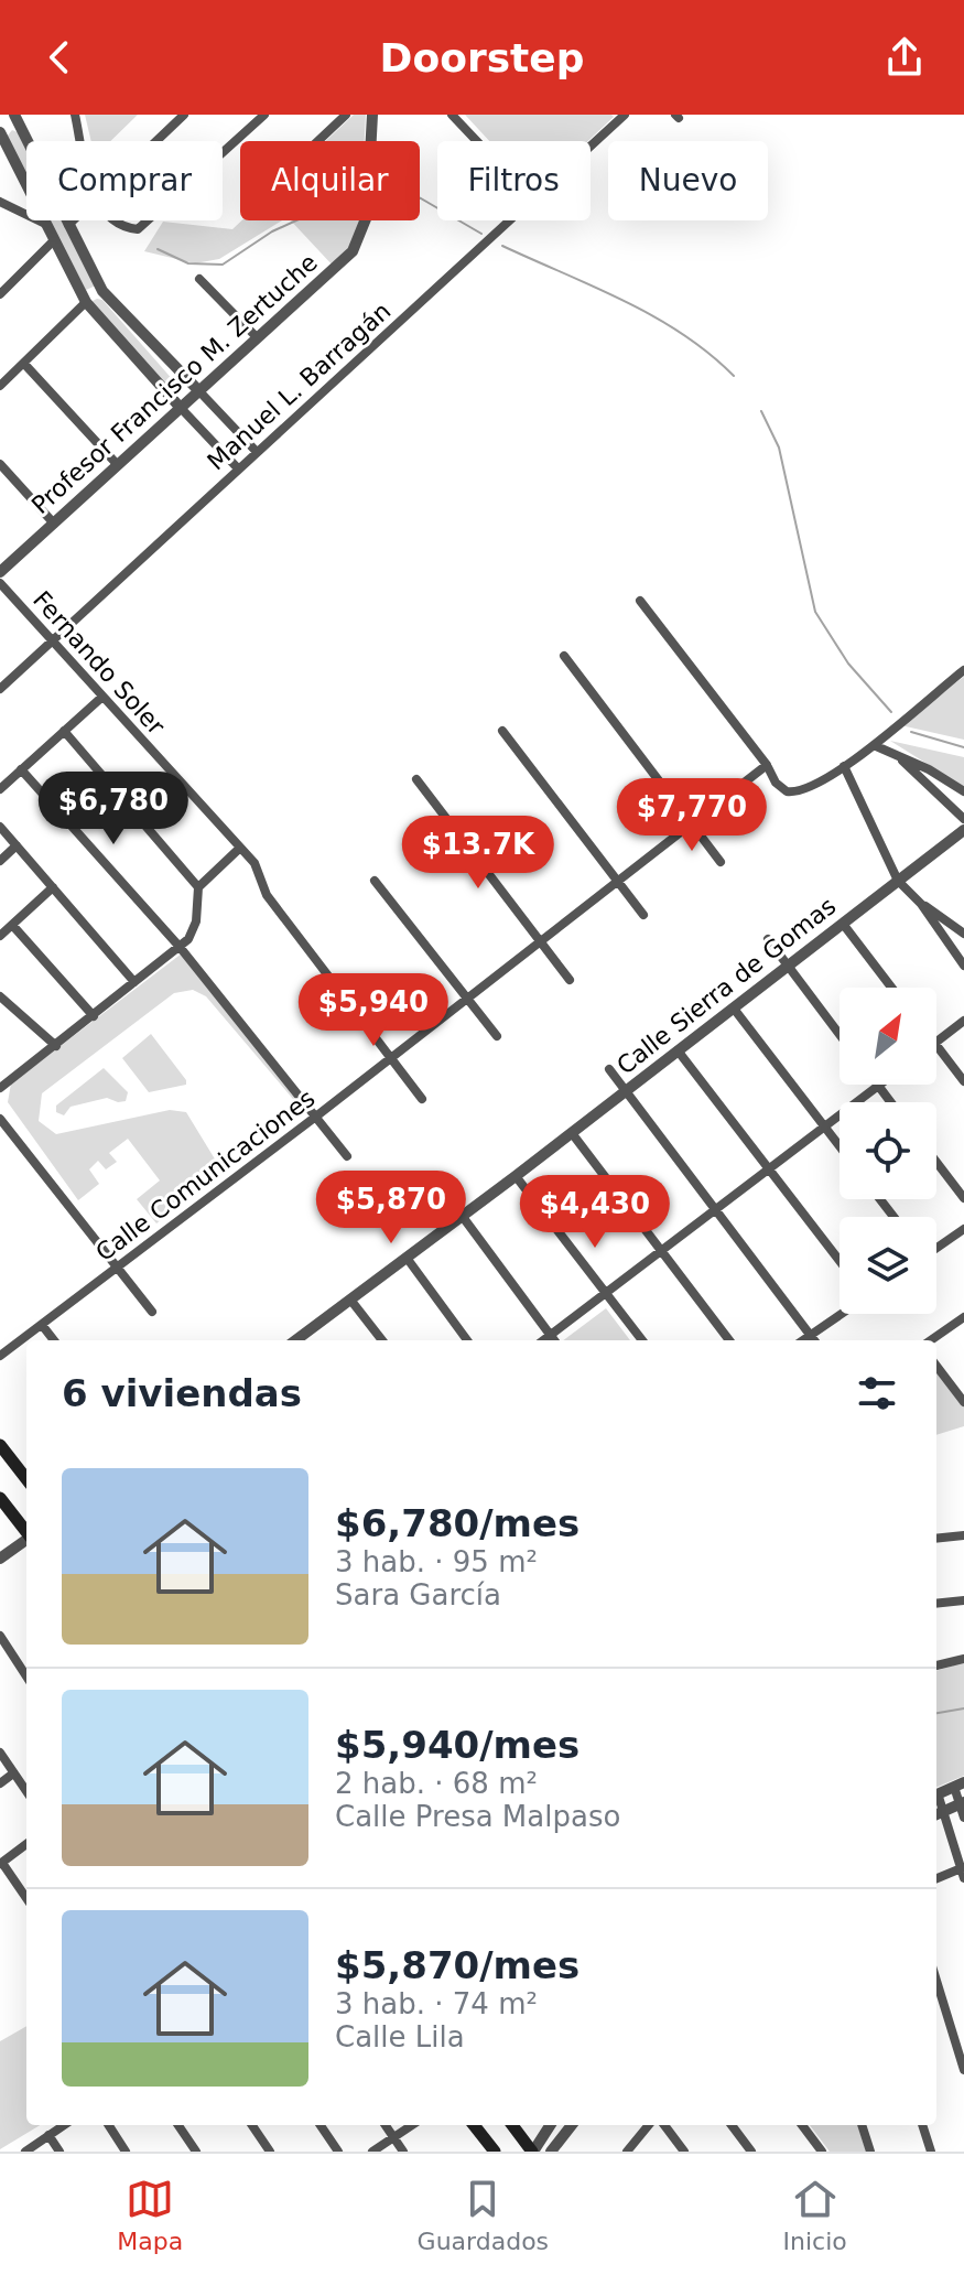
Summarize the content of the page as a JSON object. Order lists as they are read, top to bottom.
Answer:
{
  "streets": {
    "street": [
      "Profesor Francisco M. Zertuche",
      "Manuel L. Barragán",
      "Fernando Soler",
      "Calle Sierra de Gomas",
      "Calle Comunicaciones"
    ]
  },
  "crossings": [
    ["Manuel L. Barragán", "Fernando Soler"],
    ["Fernando Soler", "Calle Comunicaciones"]
  ],
  "north": "top right",
  "page": {
    "header": "Doorstep",
    "chip": [
      "Comprar",
      "Alquilar",
      "Filtros",
      "Nuevo"
    ],
    "price": [
      "$6,780",
      "$7,770",
      "$13.7K",
      "$5,940",
      "$5,870",
      "$4,430"
    ],
    "heading": "6 viviendas",
    "list": [
      {
        "name": "$6,780/mes",
        "note": "3 hab. · 95 m² · Sara García"
      },
      {
        "name": "$5,940/mes",
        "note": "2 hab. · 68 m² · Calle Presa Malpaso"
      },
      {
        "name": "$5,870/mes",
        "note": "3 hab. · 74 m² · Calle Lila"
      }
    ],
    "tabs": ["Mapa", "Guardados", "Inicio"]
  }
}
